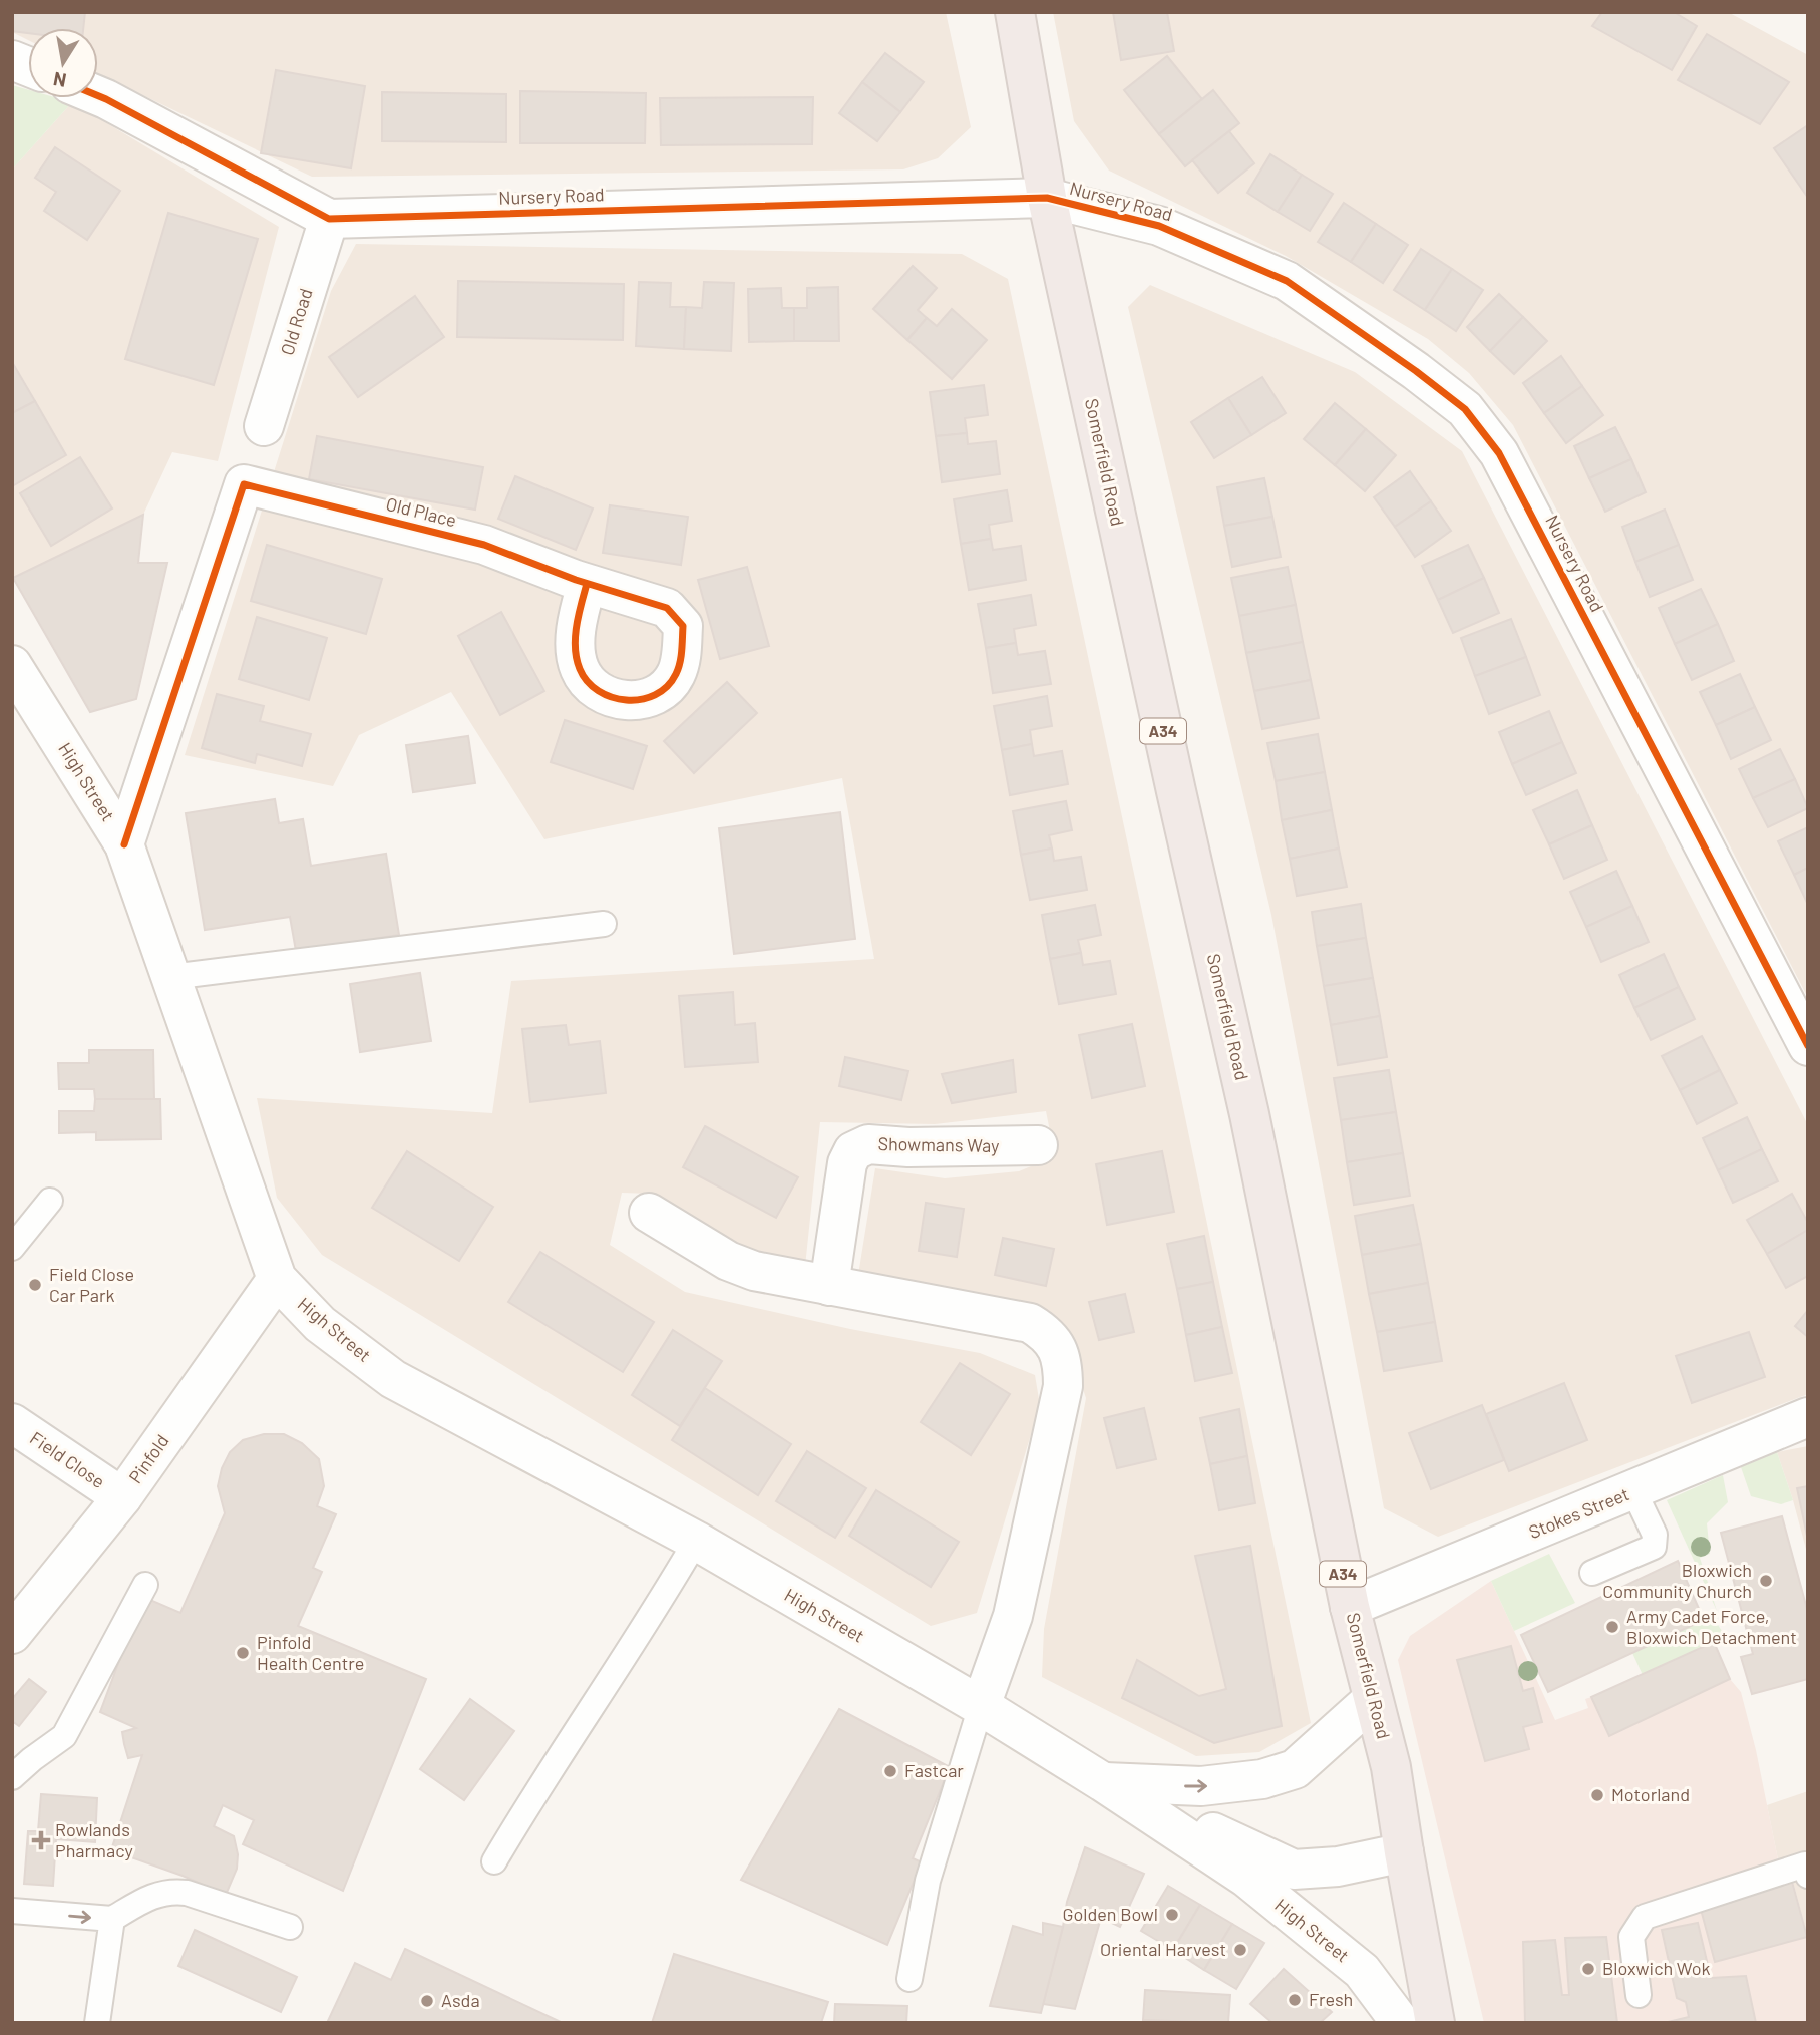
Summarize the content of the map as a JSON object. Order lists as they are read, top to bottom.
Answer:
{
  "streets": {
    "highway": ["Somerfield Road", "A34"],
    "street": [
      "Nursery Road",
      "Old Road",
      "Old Place",
      "High Street",
      "Showmans Way",
      "Pinfold",
      "Field Close",
      "Stokes Street"
    ]
  },
  "crossings": [
    ["Nursery Road", "Old Road"],
    ["Nursery Road", "Somerfield Road"],
    ["Somerfield Road", "High Street"],
    ["Somerfield Road", "Stokes Street"],
    ["Old Place", "High Street"],
    ["High Street", "Pinfold"],
    ["Pinfold", "Field Close"]
  ],
  "places": {
    "other": [
      "Field Close Car Park",
      "Bloxwich Community Church",
      "Army Cadet Force, Bloxwich Detachment",
      "Pinfold Health Centre",
      "Fastcar",
      "Motorland",
      "Golden Bowl",
      "Oriental Harvest",
      "Bloxwich Wok",
      "Fresh",
      "Asda"
    ],
    "health": ["Rowlands Pharmacy"]
  },
  "north": "bottom"
}
